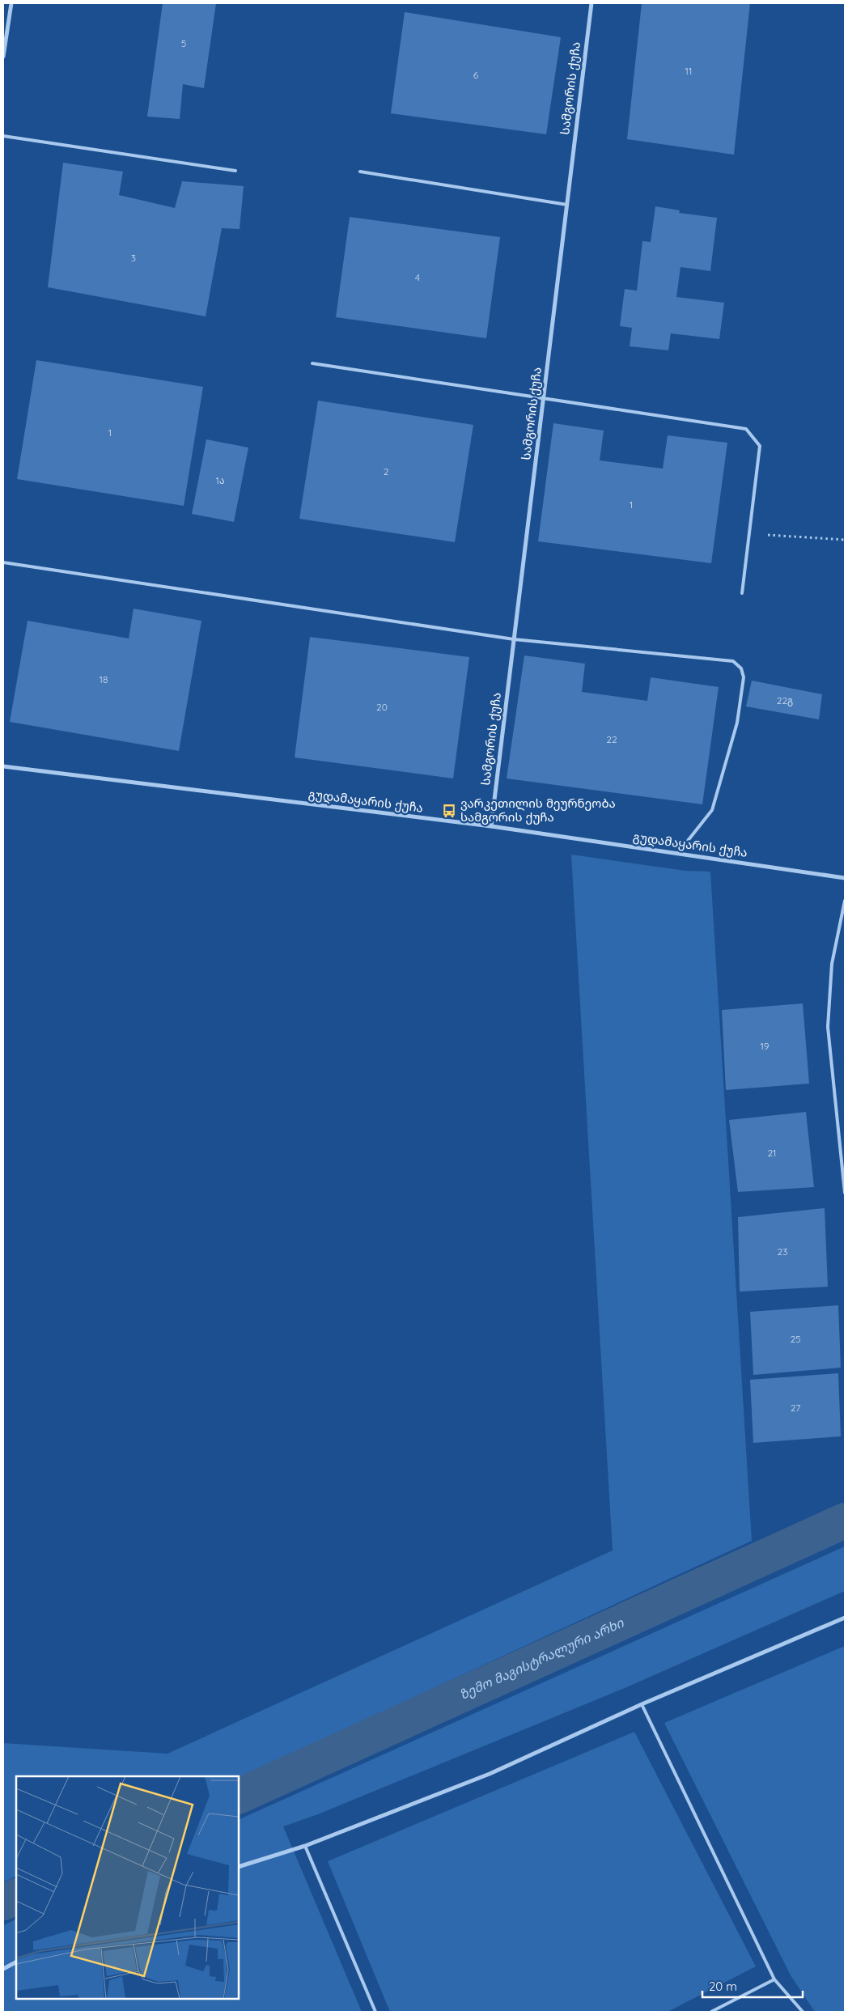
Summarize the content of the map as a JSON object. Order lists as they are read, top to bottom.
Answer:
{
  "streets": {
    "street": ["სამგორის ქუჩა", "გუდამაყარის ქუჩა"]
  },
  "crossings": [
    ["სამგორის ქუჩა", "გუდამაყარის ქუჩა"]
  ],
  "water": ["ზემო მაგისტრალური არხი"],
  "places": {
    "bus stop": ["ვარკეთილის მეურნეობა სამგორის ქუჩა"]
  },
  "house_numbers": [
    "5",
    "11",
    "6",
    "3",
    "4",
    "1",
    "2",
    "1ა",
    "1",
    "18",
    "22გ",
    "20",
    "22",
    "19",
    "21",
    "23",
    "25",
    "27"
  ],
  "scale_bar": "20 m"
}
